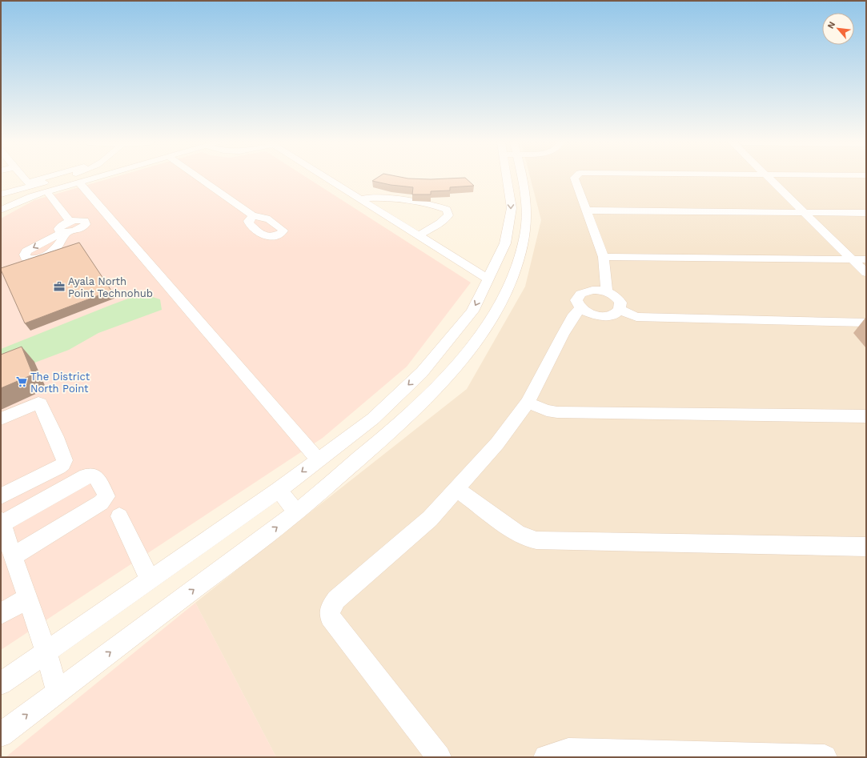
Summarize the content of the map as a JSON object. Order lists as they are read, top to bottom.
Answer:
{
  "places": {
    "office": ["Ayala North Point Technohub"],
    "supermarket": ["The District North Point"]
  },
  "north": "top left"
}
